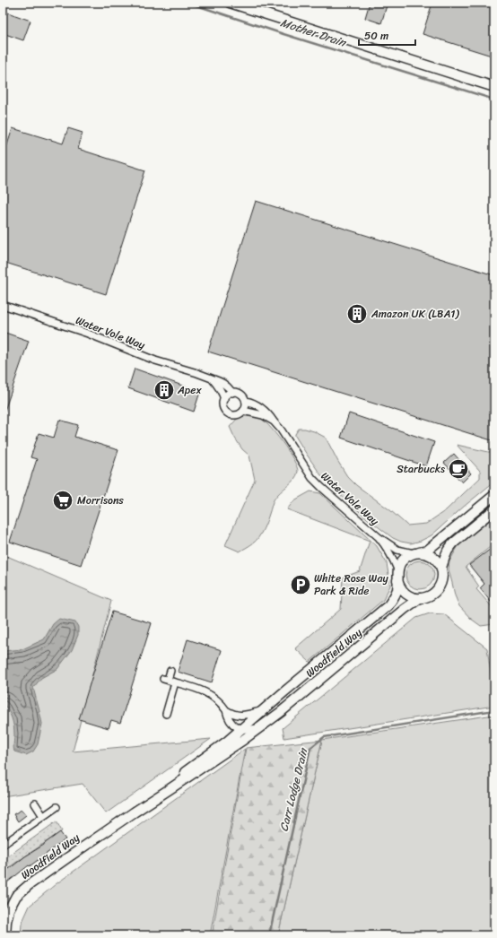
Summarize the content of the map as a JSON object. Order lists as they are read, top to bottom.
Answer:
{
  "streets": {
    "street": ["Water Vole Way", "Woodfield Way"]
  },
  "crossings": [
    ["Water Vole Way", "Woodfield Way"]
  ],
  "water": ["Mother Drain", "Carr Lodge Drain"],
  "places": {
    "building": ["Amazon UK (LBA1)", "Apex"],
    "cafe": ["Starbucks"],
    "supermarket": ["Morrisons"],
    "parking": ["White Rose Way Park & Ride"]
  },
  "scale_bar": "50 m"
}
